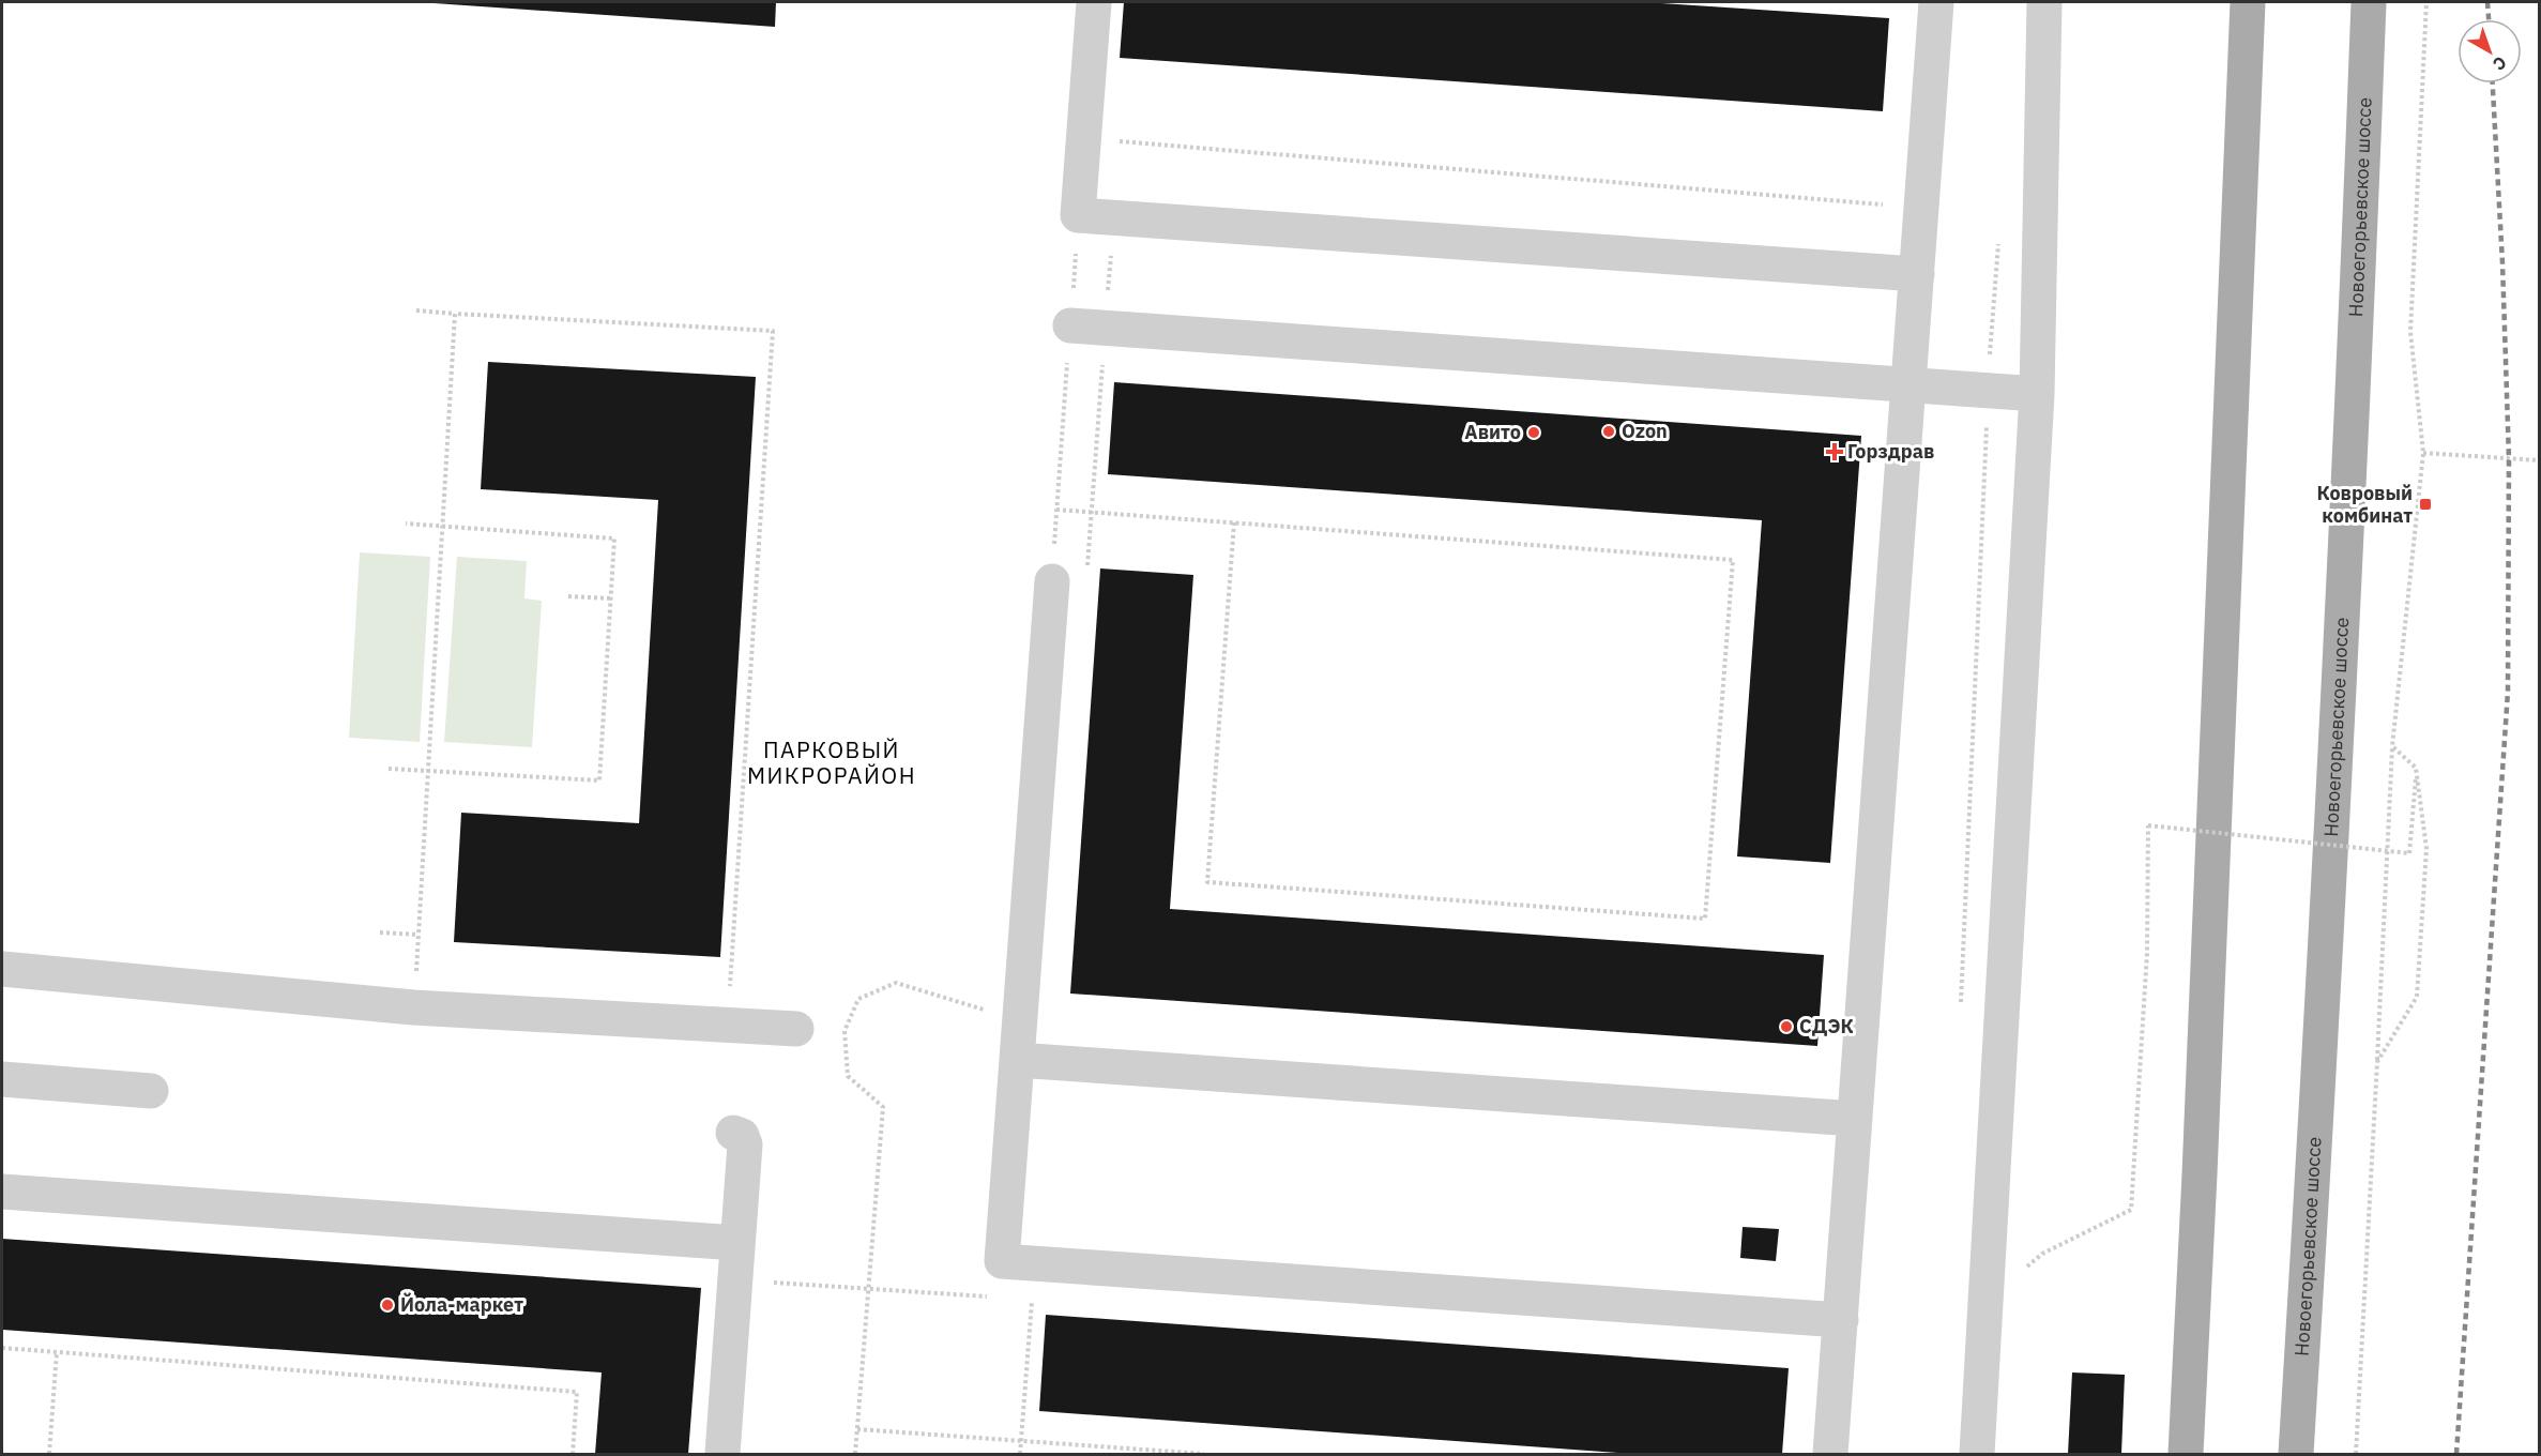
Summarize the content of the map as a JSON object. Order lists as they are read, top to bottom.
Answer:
{
  "streets": {
    "main road": ["Новоегорьевское шоссе"]
  },
  "districts": ["ПАРКОВЫЙ МИКРОРАЙОН"],
  "places": {
    "other": [
      "Ozon",
      "Авито",
      "СДЭК",
      "Йола-маркет"
    ],
    "health": ["Горздрав"],
    "transit": ["Ковровый комбинат"]
  },
  "north": "bottom right"
}
